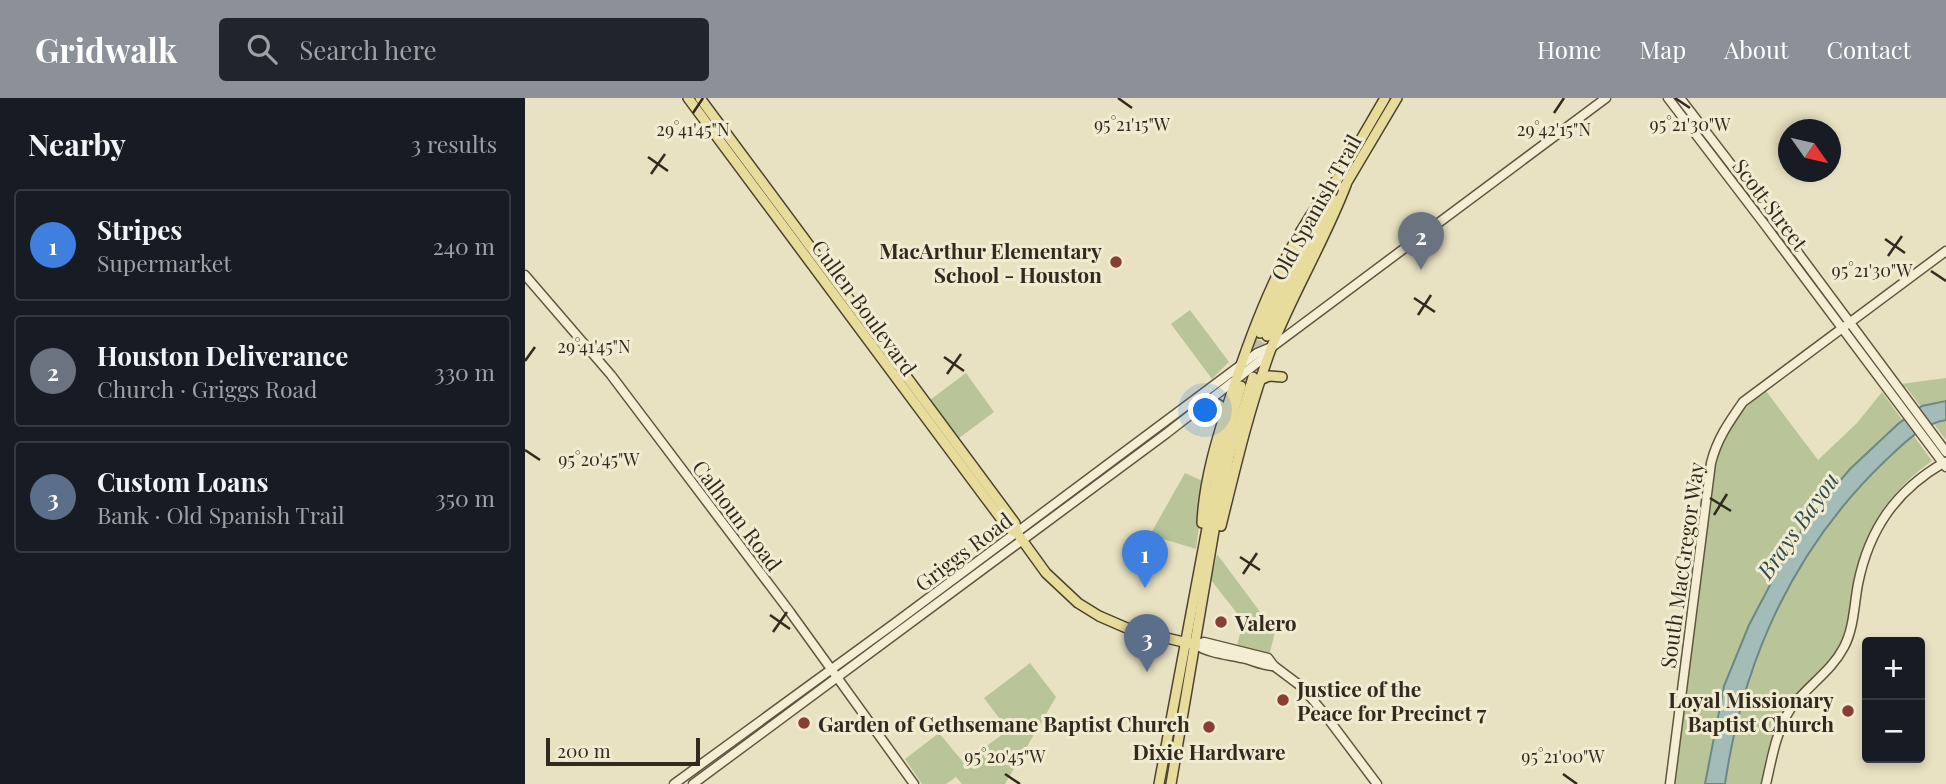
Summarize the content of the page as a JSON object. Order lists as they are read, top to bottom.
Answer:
{
  "streets": {
    "main road": [
      "Scott Street",
      "Old Spanish Trail",
      "Cullen Boulevard",
      "Calhoun Road",
      "Griggs Road",
      "South MacGregor Way"
    ]
  },
  "crossings": [
    ["Scott Street", "South MacGregor Way"],
    ["Cullen Boulevard", "Griggs Road"],
    ["Calhoun Road", "Griggs Road"]
  ],
  "water": ["Brays Bayou"],
  "places": [
    "MacArthur Elementary School - Houston",
    "Valero",
    "Justice of the Peace for Precinct 7",
    "Loyal Missionary Baptist Church",
    "Garden of Gethsemane Baptist Church",
    "Dixie Hardware"
  ],
  "scale_bar": "200 m",
  "north": "bottom right",
  "page": {
    "header": "Gridwalk",
    "search": "Search here",
    "nav": [
      "Home",
      "Map",
      "About",
      "Contact"
    ],
    "heading": ["Nearby", "3 results"],
    "list": [
      {
        "mark": "1",
        "name": "Stripes",
        "note": "Supermarket",
        "value": "240 m"
      },
      {
        "mark": "2",
        "name": "Houston Deliverance",
        "note": "Church · Griggs Road",
        "value": "330 m"
      },
      {
        "mark": "3",
        "name": "Custom Loans",
        "note": "Bank · Old Spanish Trail",
        "value": "350 m"
      }
    ],
    "pins": ["2", "1", "3"],
    "map_buttons": ["+", "−"],
    "scale": "200 m"
  },
  "coordinates": [
    "95°21'15\"W",
    "95°21'30\"W",
    "29°41'45\"N",
    "29°42'15\"N",
    "95°20'45\"W",
    "95°21'00\"W"
  ]
}
